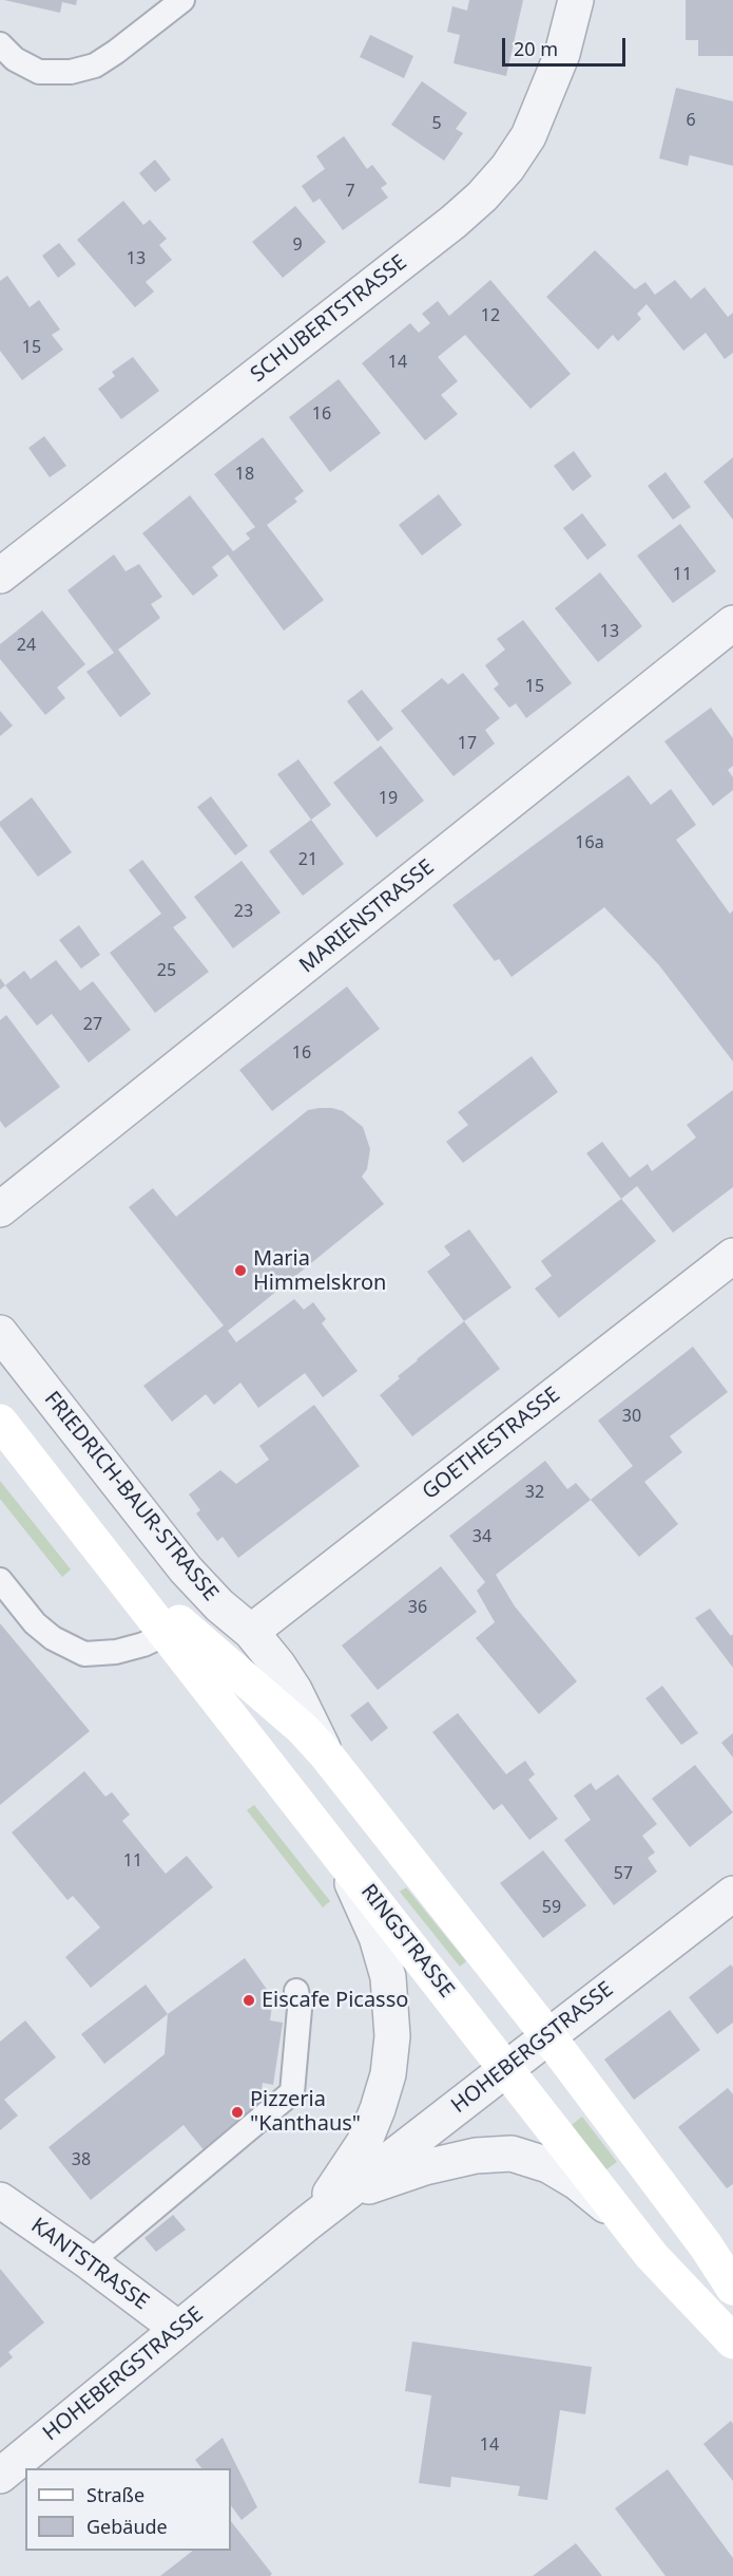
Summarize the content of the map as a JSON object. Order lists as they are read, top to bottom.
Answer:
{
  "streets": {
    "main road": ["RINGSTRASSE"],
    "street": [
      "SCHUBERTSTRASSE",
      "MARIENSTRASSE",
      "GOETHESTRASSE",
      "FRIEDRICH-BAUR-STRASSE",
      "HOHEBERGSTRASSE",
      "KANTSTRASSE"
    ]
  },
  "crossings": [
    ["GOETHESTRASSE", "FRIEDRICH-BAUR-STRASSE"],
    ["FRIEDRICH-BAUR-STRASSE", "RINGSTRASSE"],
    ["RINGSTRASSE", "HOHEBERGSTRASSE"],
    ["HOHEBERGSTRASSE", "KANTSTRASSE"]
  ],
  "places": ["Maria Himmelskron", "Eiscafe Picasso", "Pizzeria \"Kanthaus\""],
  "house_numbers": [
    "6",
    "5",
    "7",
    "9",
    "13",
    "12",
    "15",
    "14",
    "16",
    "18",
    "11",
    "13",
    "24",
    "15",
    "17",
    "19",
    "16a",
    "21",
    "23",
    "25",
    "27",
    "16",
    "30",
    "32",
    "34",
    "36",
    "11",
    "57",
    "59",
    "38",
    "14"
  ],
  "legend": ["Straße", "Gebäude"],
  "scale_bar": "20 m"
}
